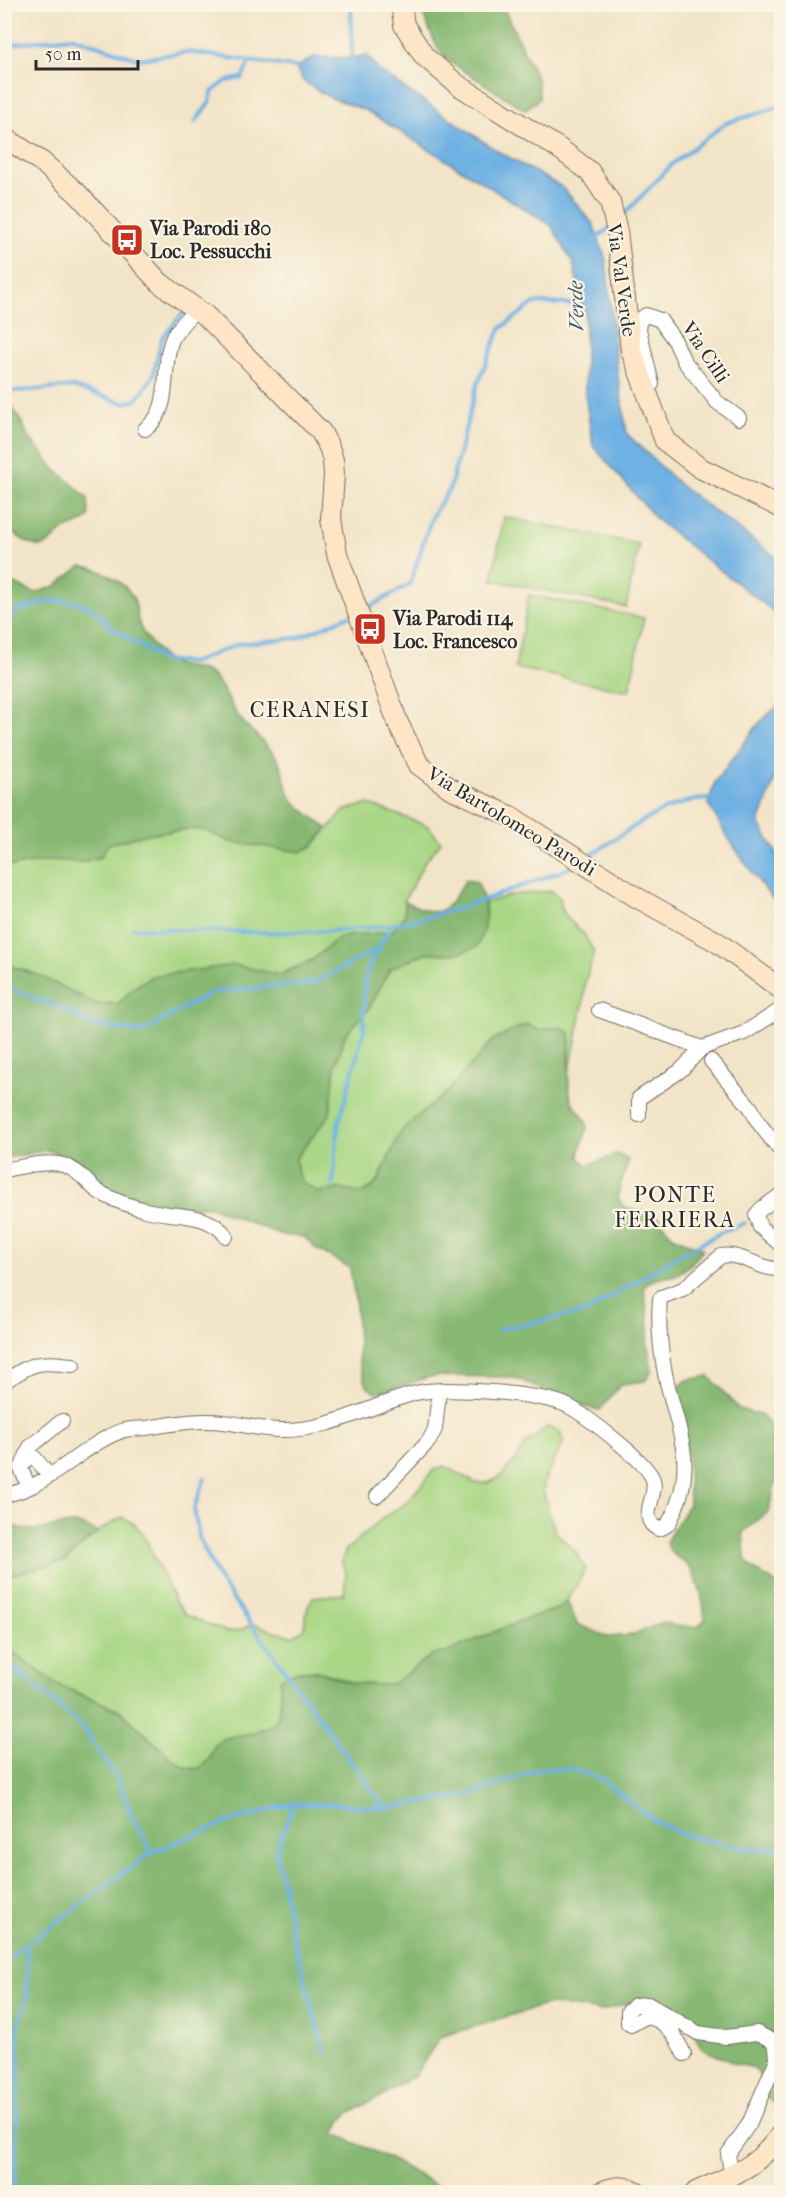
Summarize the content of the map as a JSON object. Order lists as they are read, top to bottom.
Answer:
{
  "streets": {
    "main road": ["Via Val Verde", "Via Bartolomeo Parodi"],
    "street": ["Via Cilli"]
  },
  "crossings": [
    ["Via Val Verde", "Via Cilli"]
  ],
  "districts": ["CERANESI", "PONTE FERRIERA"],
  "water": ["Verde"],
  "places": {
    "bus stop": ["Via Parodi 180 Loc. Pessucchi", "Via Parodi 114 Loc. Francesco"]
  },
  "scale_bar": "50 m"
}
